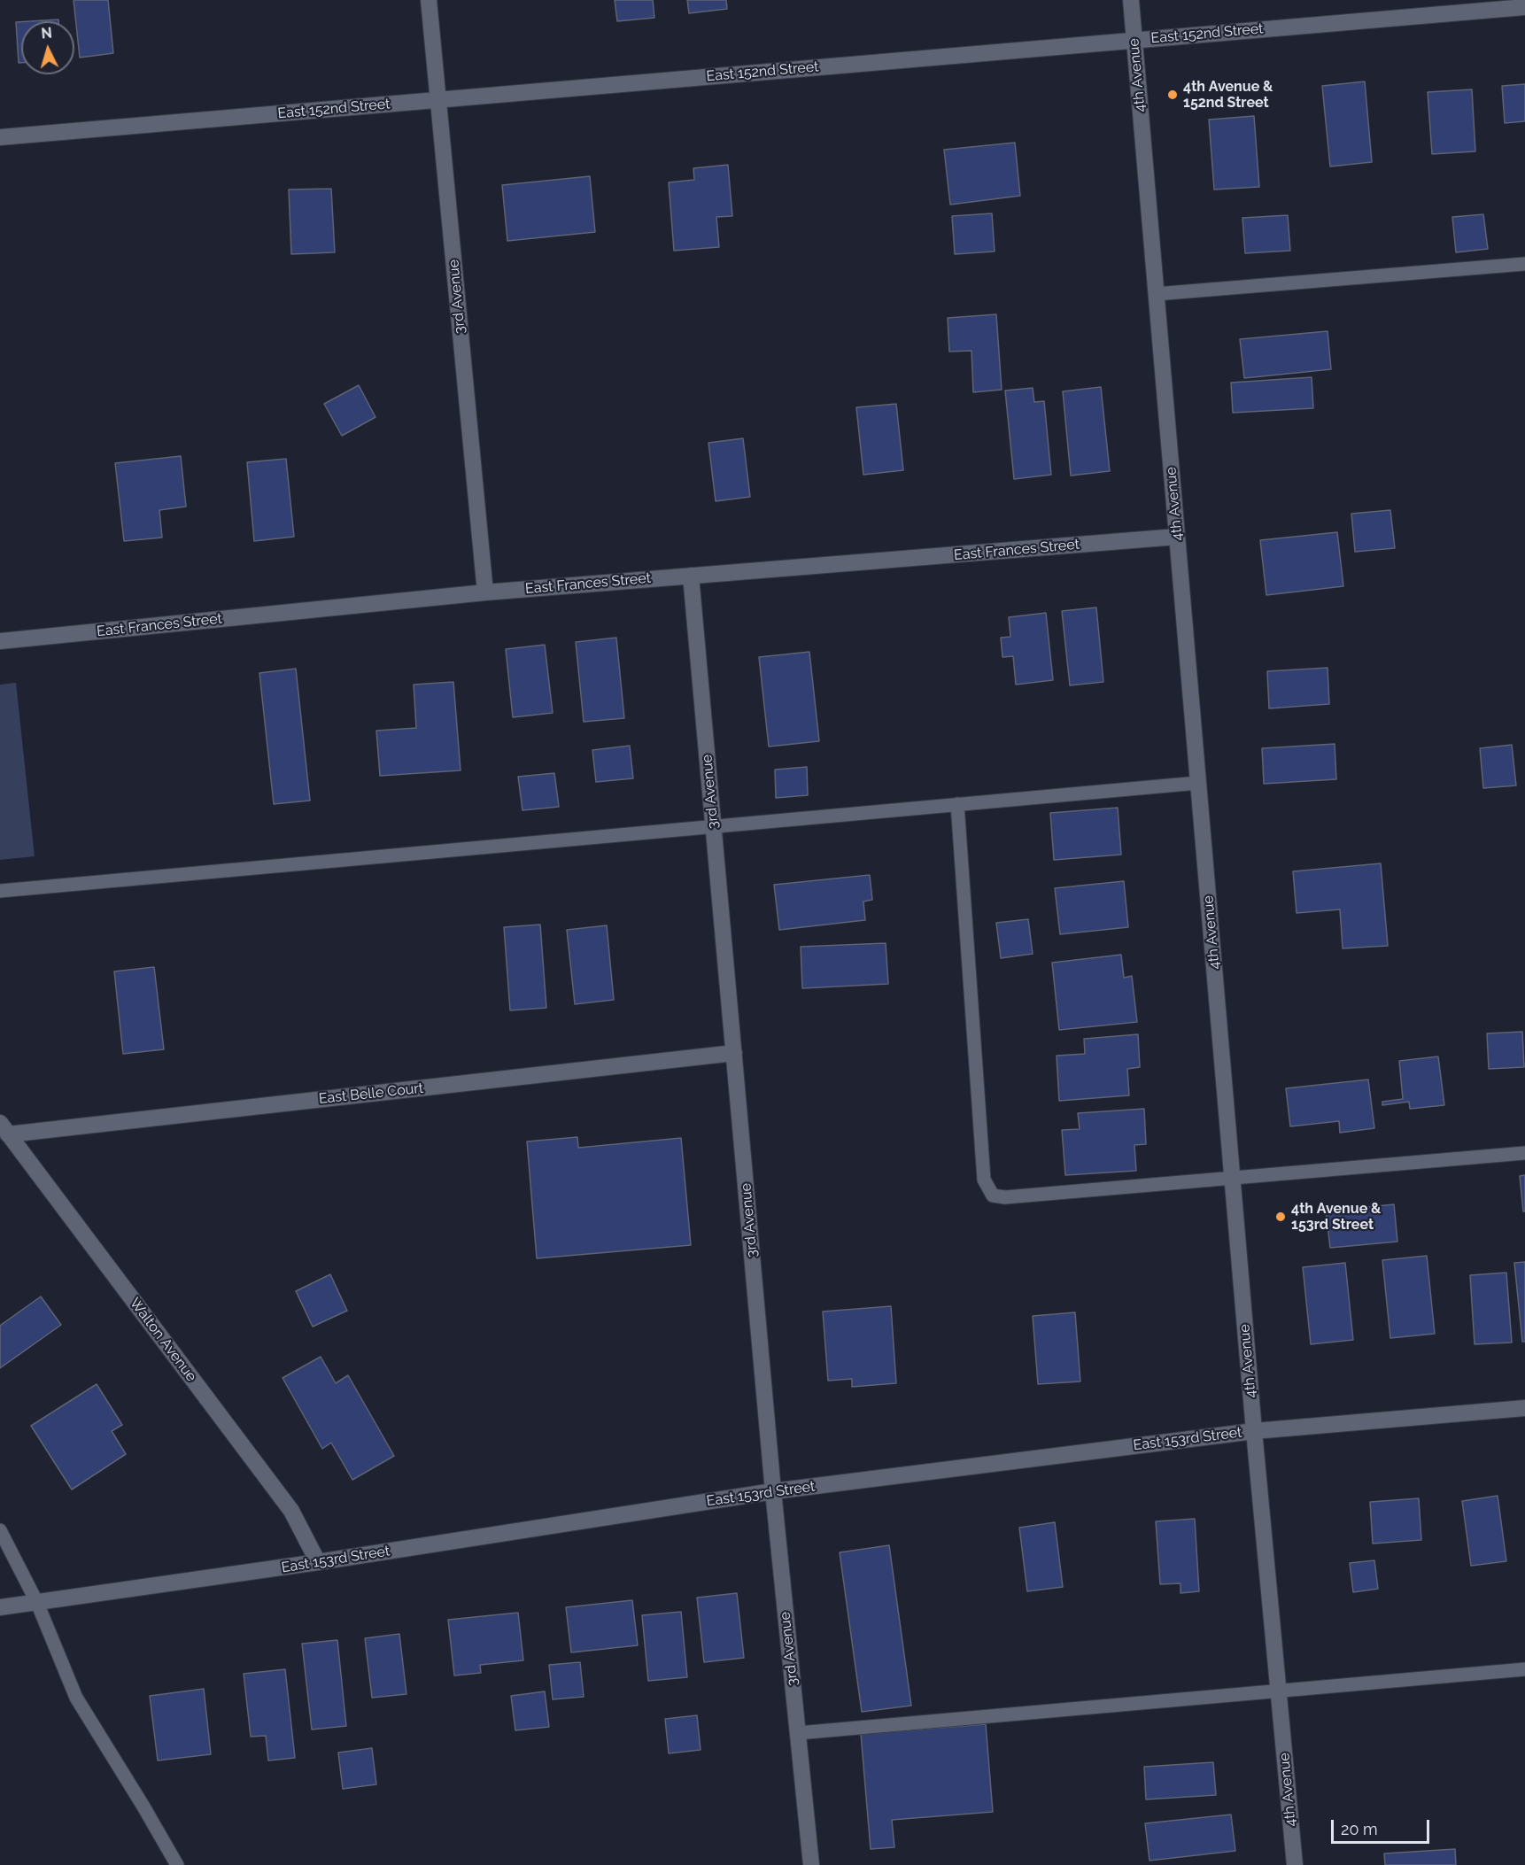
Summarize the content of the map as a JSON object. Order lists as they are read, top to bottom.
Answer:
{
  "streets": {
    "street": [
      "East 152nd Street",
      "4th Avenue",
      "3rd Avenue",
      "East Frances Street",
      "East Belle Court",
      "Walton Avenue",
      "East 153rd Street"
    ]
  },
  "crossings": [
    ["East 152nd Street", "4th Avenue"],
    ["East 152nd Street", "3rd Avenue"],
    ["4th Avenue", "East Frances Street"],
    ["4th Avenue", "East 153rd Street"],
    ["3rd Avenue", "East Frances Street"],
    ["3rd Avenue", "East Belle Court"],
    ["3rd Avenue", "East 153rd Street"],
    ["East Belle Court", "Walton Avenue"],
    ["Walton Avenue", "East 153rd Street"]
  ],
  "places": ["4th Avenue & 152nd Street", "4th Avenue & 153rd Street"],
  "scale_bar": "20 m",
  "north": "top"
}
